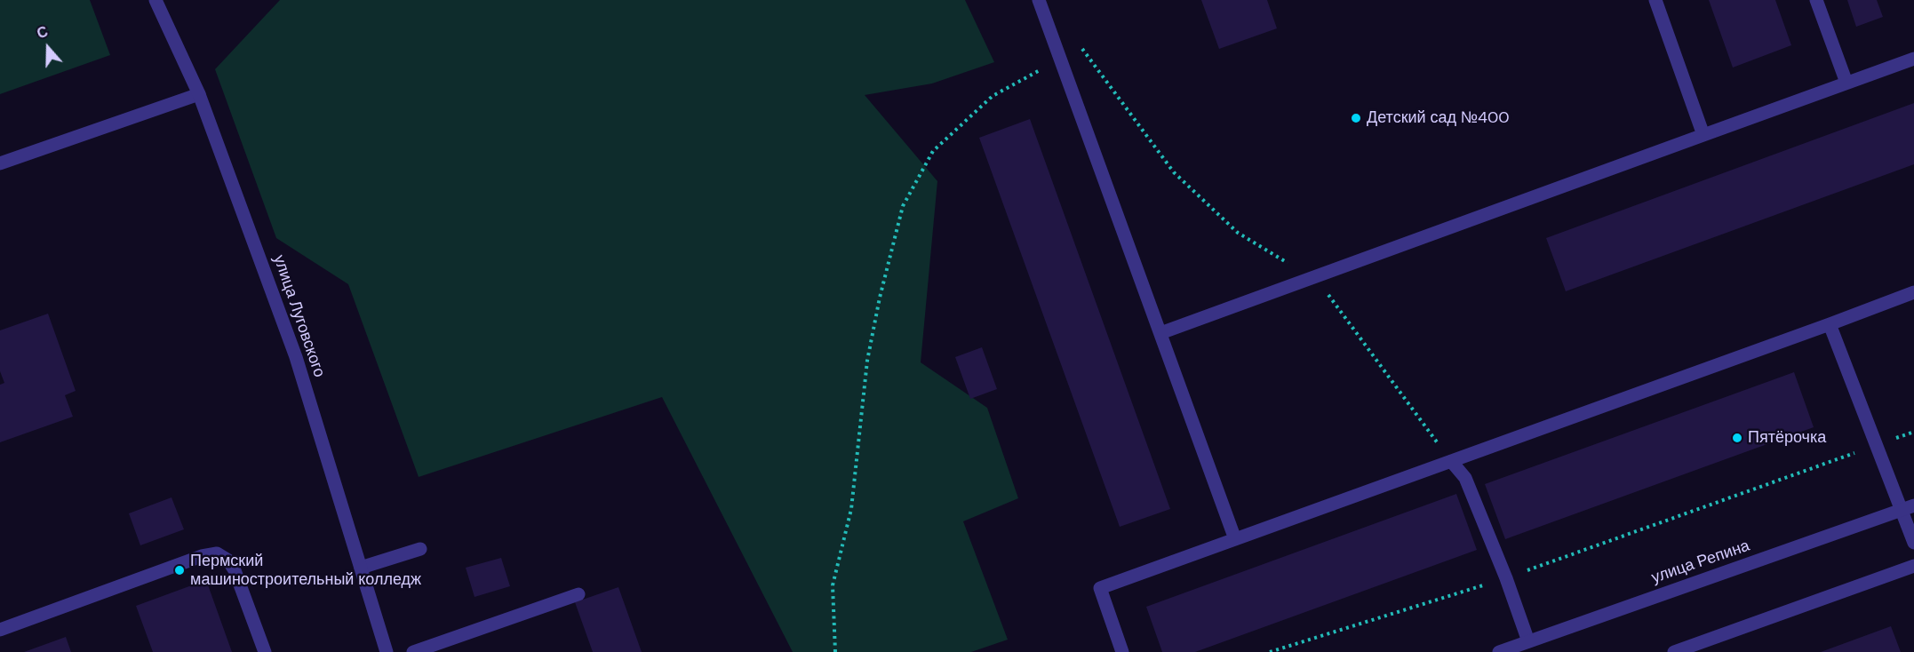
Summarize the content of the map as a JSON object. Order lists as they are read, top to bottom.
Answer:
{
  "streets": {
    "street": ["улица Луговского", "улица Репина"]
  },
  "places": ["Детский сад №400", "Пятёрочка", "Пермский машиностроительный колледж"],
  "north": "top"
}
